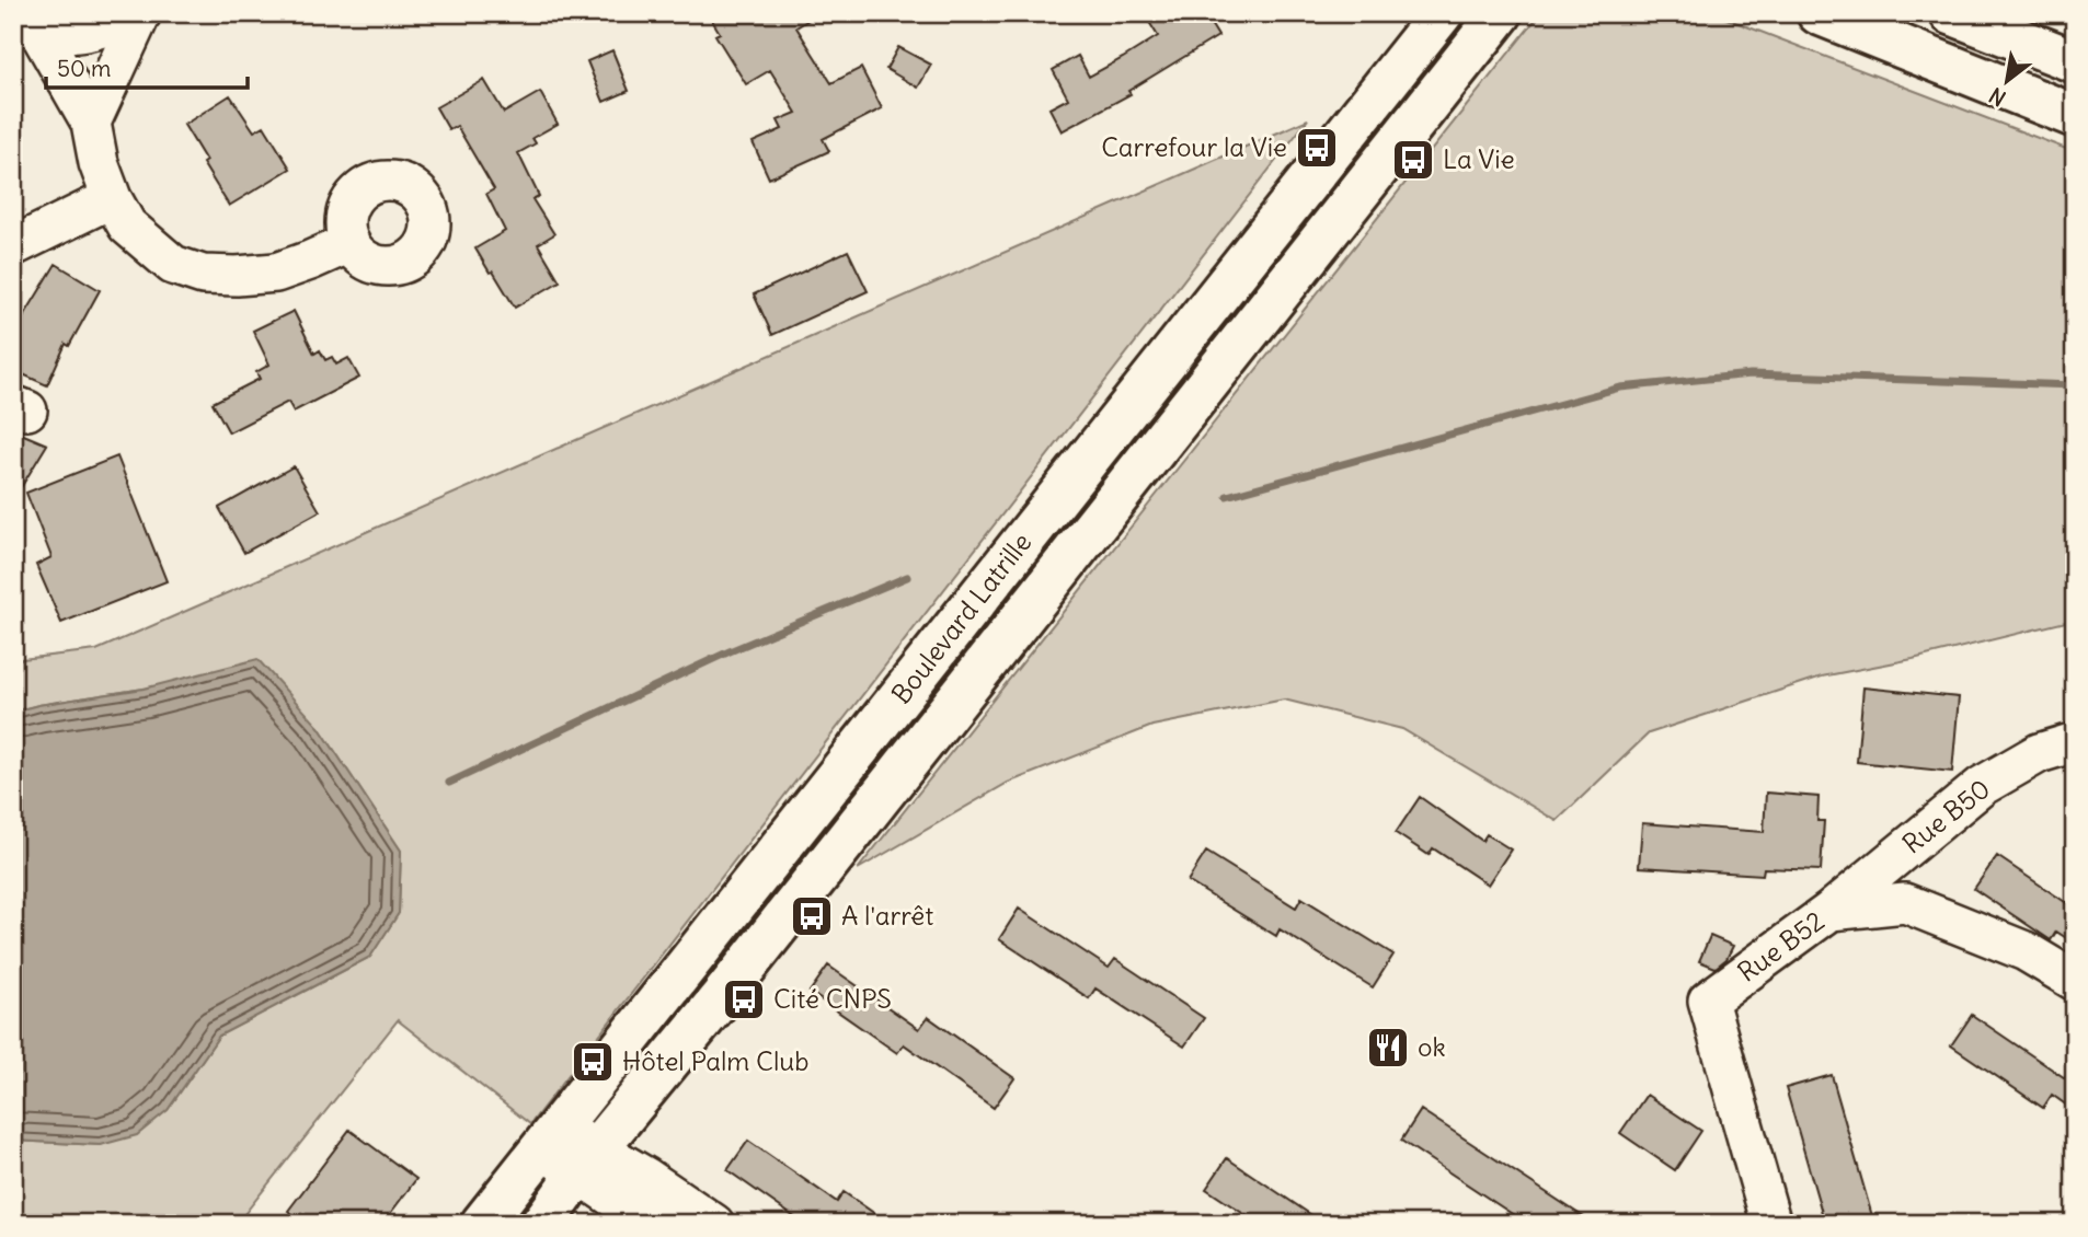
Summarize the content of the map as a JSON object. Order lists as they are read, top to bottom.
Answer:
{
  "streets": {
    "main road": ["Boulevard Latrille"],
    "street": ["Rue B50", "Rue B52"]
  },
  "crossings": [
    ["Rue B50", "Rue B52"]
  ],
  "places": {
    "bus stop": [
      "Carrefour la Vie",
      "La Vie",
      "A l'arrêt",
      "Cité CNPS",
      "Hôtel Palm Club"
    ],
    "restaurant": ["ok"]
  },
  "scale_bar": "50 m",
  "north": "bottom left"
}
